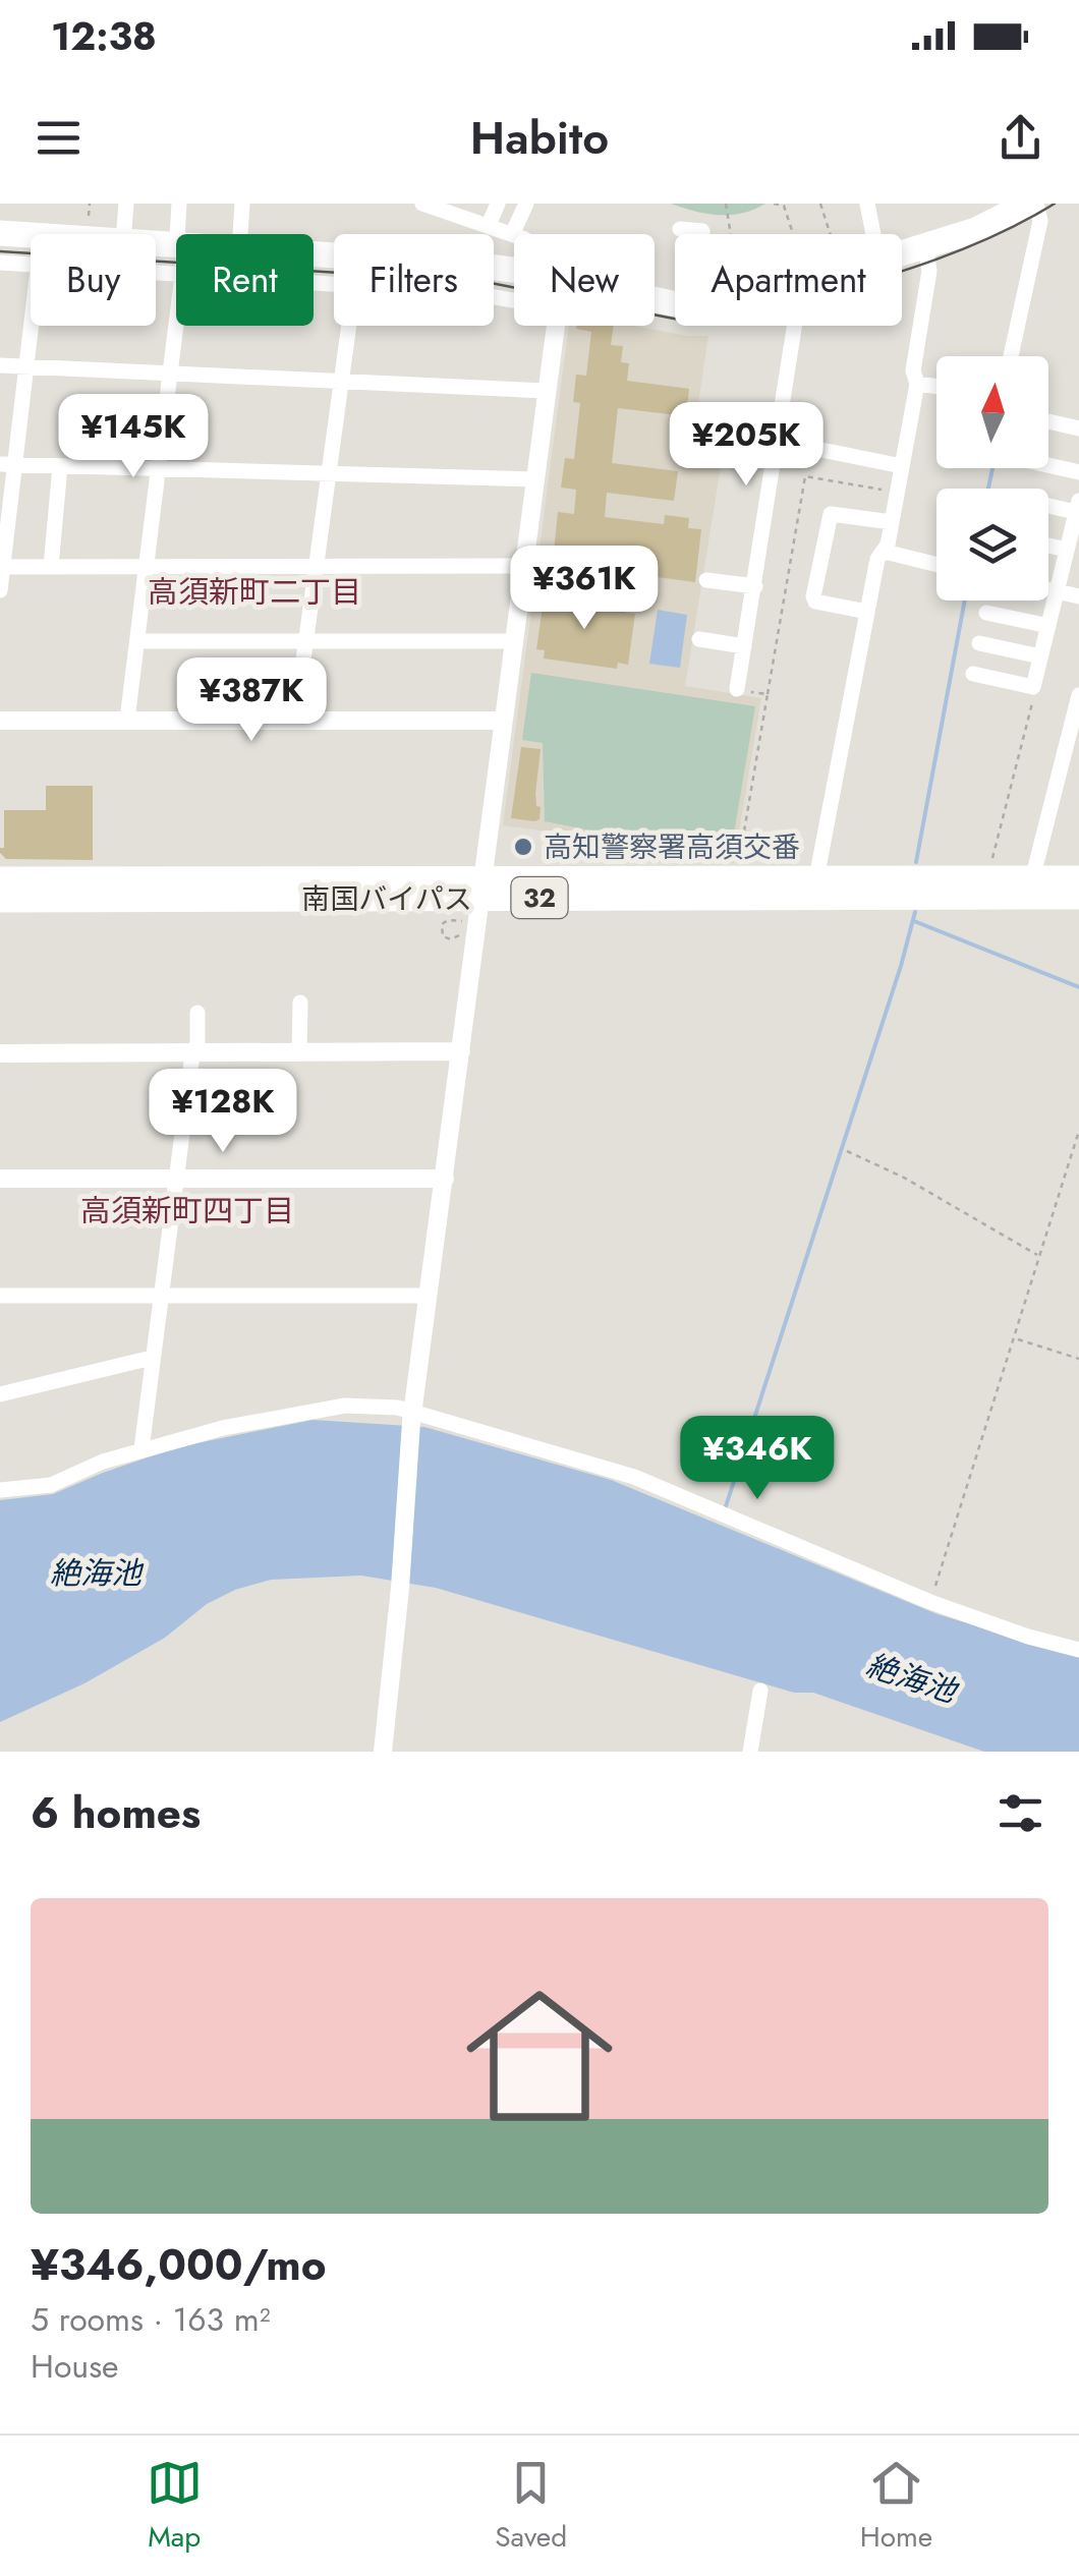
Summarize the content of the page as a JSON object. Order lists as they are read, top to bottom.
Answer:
{
  "streets": {
    "highway": ["32", "南国バイパス"]
  },
  "districts": ["高須新町二丁目", "高須新町四丁目"],
  "water": ["絶海池"],
  "places": ["高知警察署高須交番"],
  "north": "top",
  "page": {
    "status": "12:38",
    "header": "Habito",
    "chip": [
      "Buy",
      "Rent",
      "Filters",
      "New",
      "Apartment"
    ],
    "price": [
      "¥145K",
      "¥205K",
      "¥361K",
      "¥387K",
      "¥128K",
      "¥346K"
    ],
    "heading": "6 homes",
    "list": [
      {
        "name": "¥346,000/mo",
        "note": "5 rooms · 163 m² · House"
      }
    ],
    "tabs": ["Map", "Saved", "Home"]
  }
}
